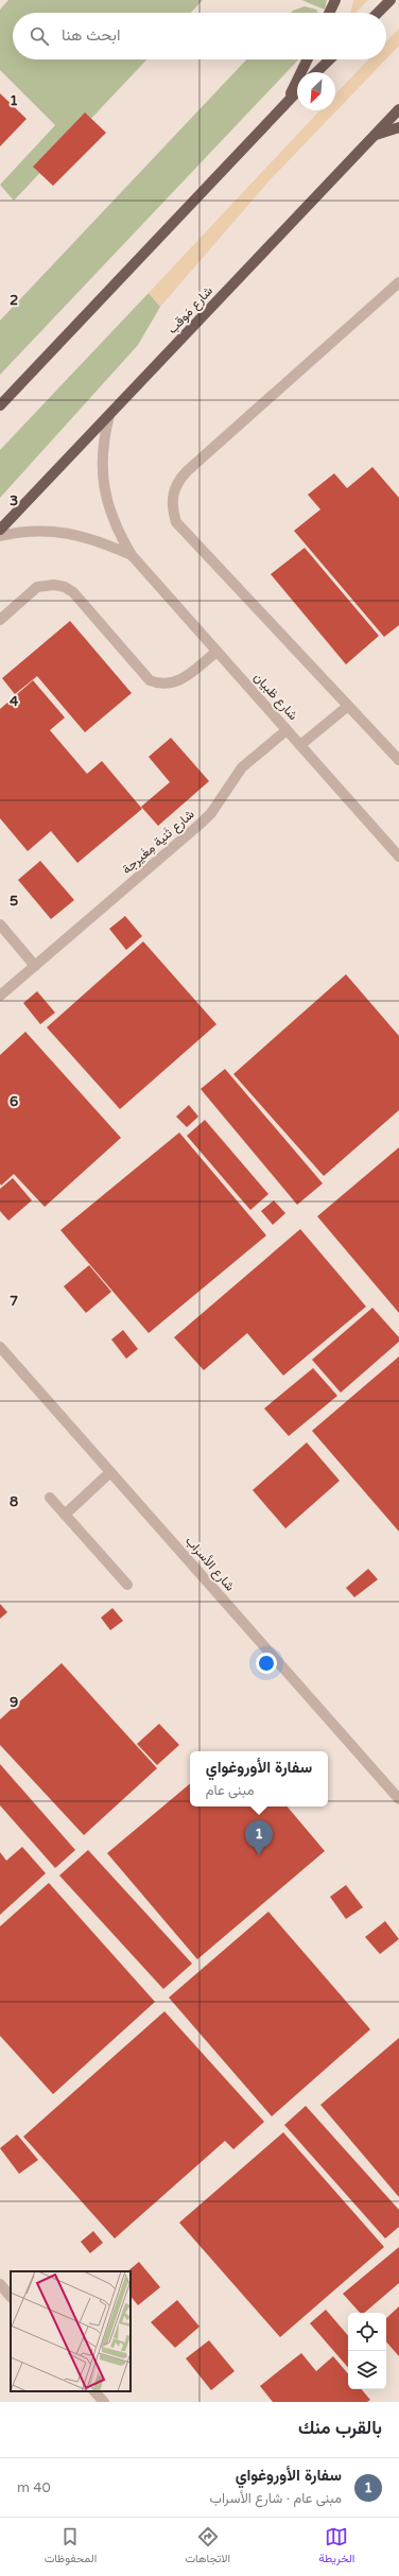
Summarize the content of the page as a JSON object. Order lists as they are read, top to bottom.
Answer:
{
  "streets": {
    "main road": ["شارع مَوقب"],
    "street": ["شارع ظبيان", "شارع ثَنية مِغَيرجة", "شارع الأسراب"]
  },
  "crossings": [
    ["شارع مَوقب", "شارع ظبيان"],
    ["شارع ظبيان", "شارع ثَنية مِغَيرجة"]
  ],
  "north": "bottom left",
  "page": {
    "search": "ابحث هنا",
    "popup": ["سفارة الأوروغواي", "مبنى عام"],
    "pins": "1",
    "heading": "بالقرب منك",
    "list": [
      {
        "mark": "1",
        "name": "سفارة الأوروغواي",
        "note": "مبنى عام · شارع الأسراب",
        "value": "40 m"
      }
    ],
    "nav": ["الخريطة", "الاتجاهات", "المحفوظات"]
  },
  "grid": {
    "rows": [
      "1",
      "2",
      "3",
      "4",
      "5",
      "6",
      "7",
      "8",
      "9"
    ]
  }
}
